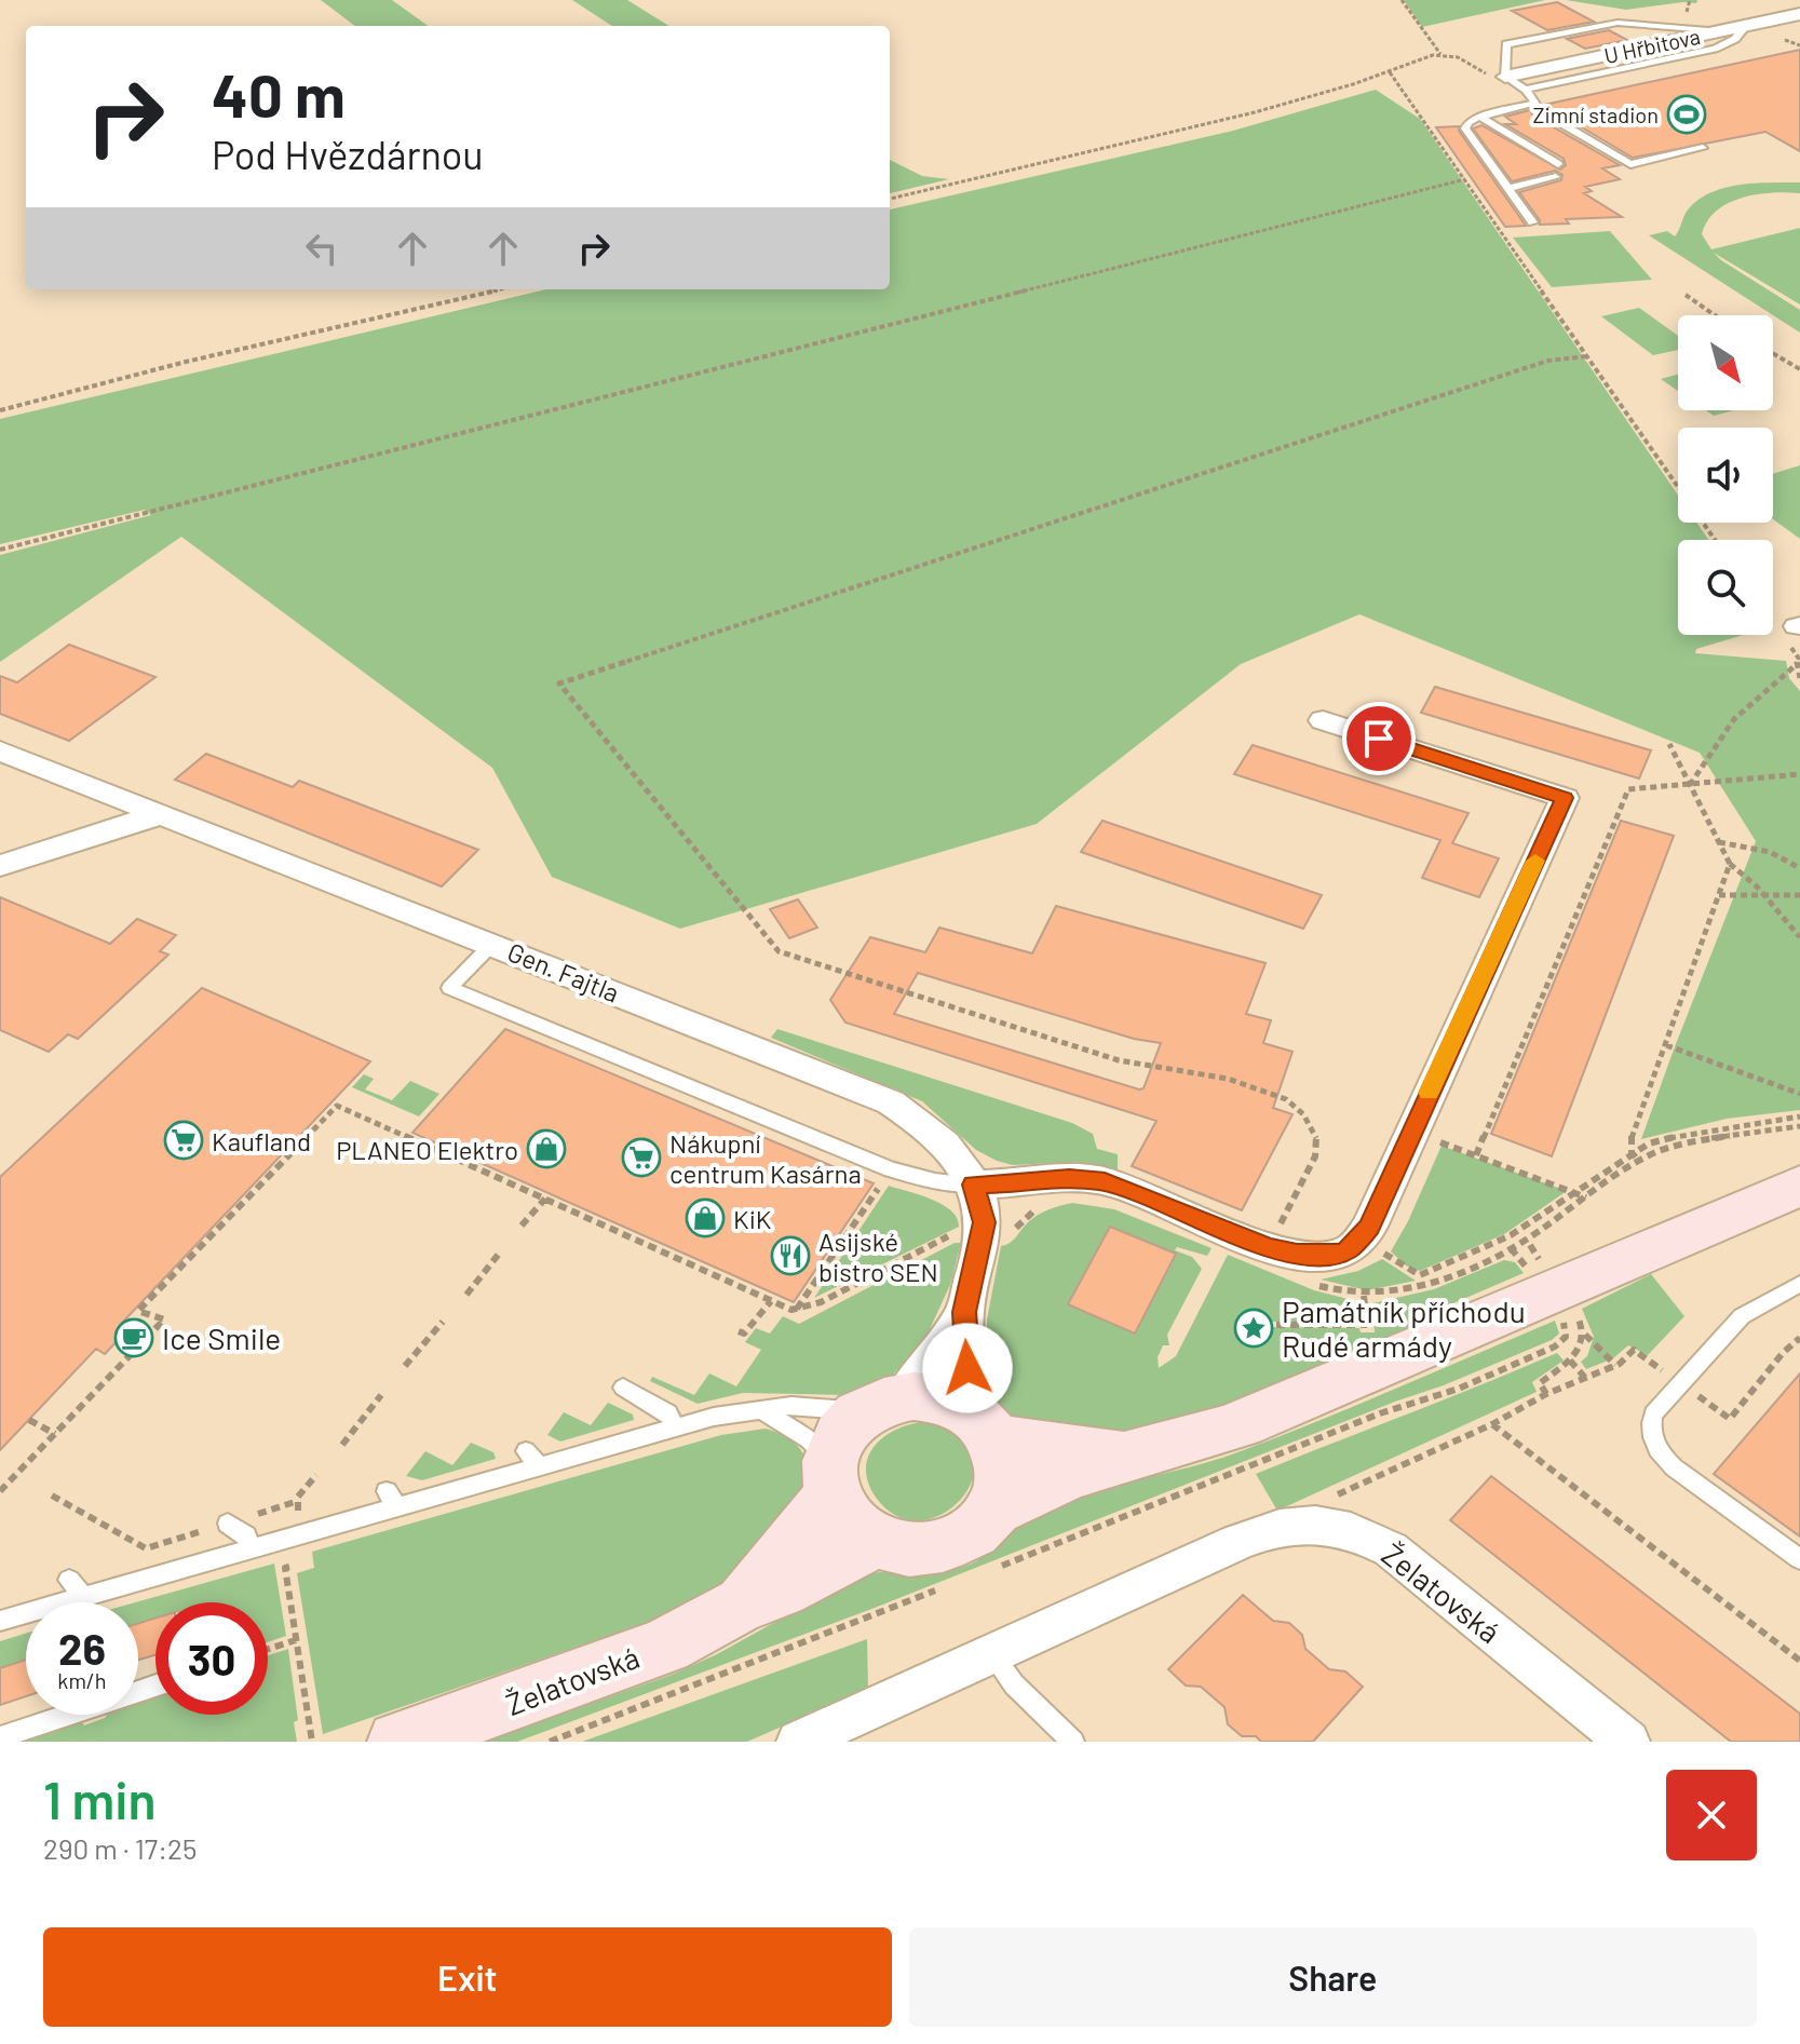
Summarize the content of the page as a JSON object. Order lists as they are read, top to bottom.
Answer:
{
  "streets": {
    "main road": ["Želatovská"],
    "street": ["U Hřbitova", "Gen. Fajtla"]
  },
  "crossings": [
    ["Gen. Fajtla", "Želatovská"]
  ],
  "places": {
    "sports": ["Zimní stadion"],
    "supermarket": ["Kaufland", "Nákupní centrum Kasárna"],
    "shop": ["PLANEO Elektro", "KiK"],
    "restaurant": ["Asijské bistro SEN"],
    "place": ["Památník příchodu Rudé armády"],
    "cafe": ["Ice Smile"]
  },
  "north": "bottom right",
  "page": {
    "turn": ["40 m", "Pod Hvězdárnou"],
    "speed": "26 km/h",
    "limit": "30",
    "heading": ["1 min", "290 m · 17:25"],
    "buttons": ["Exit", "Share"]
  }
}
